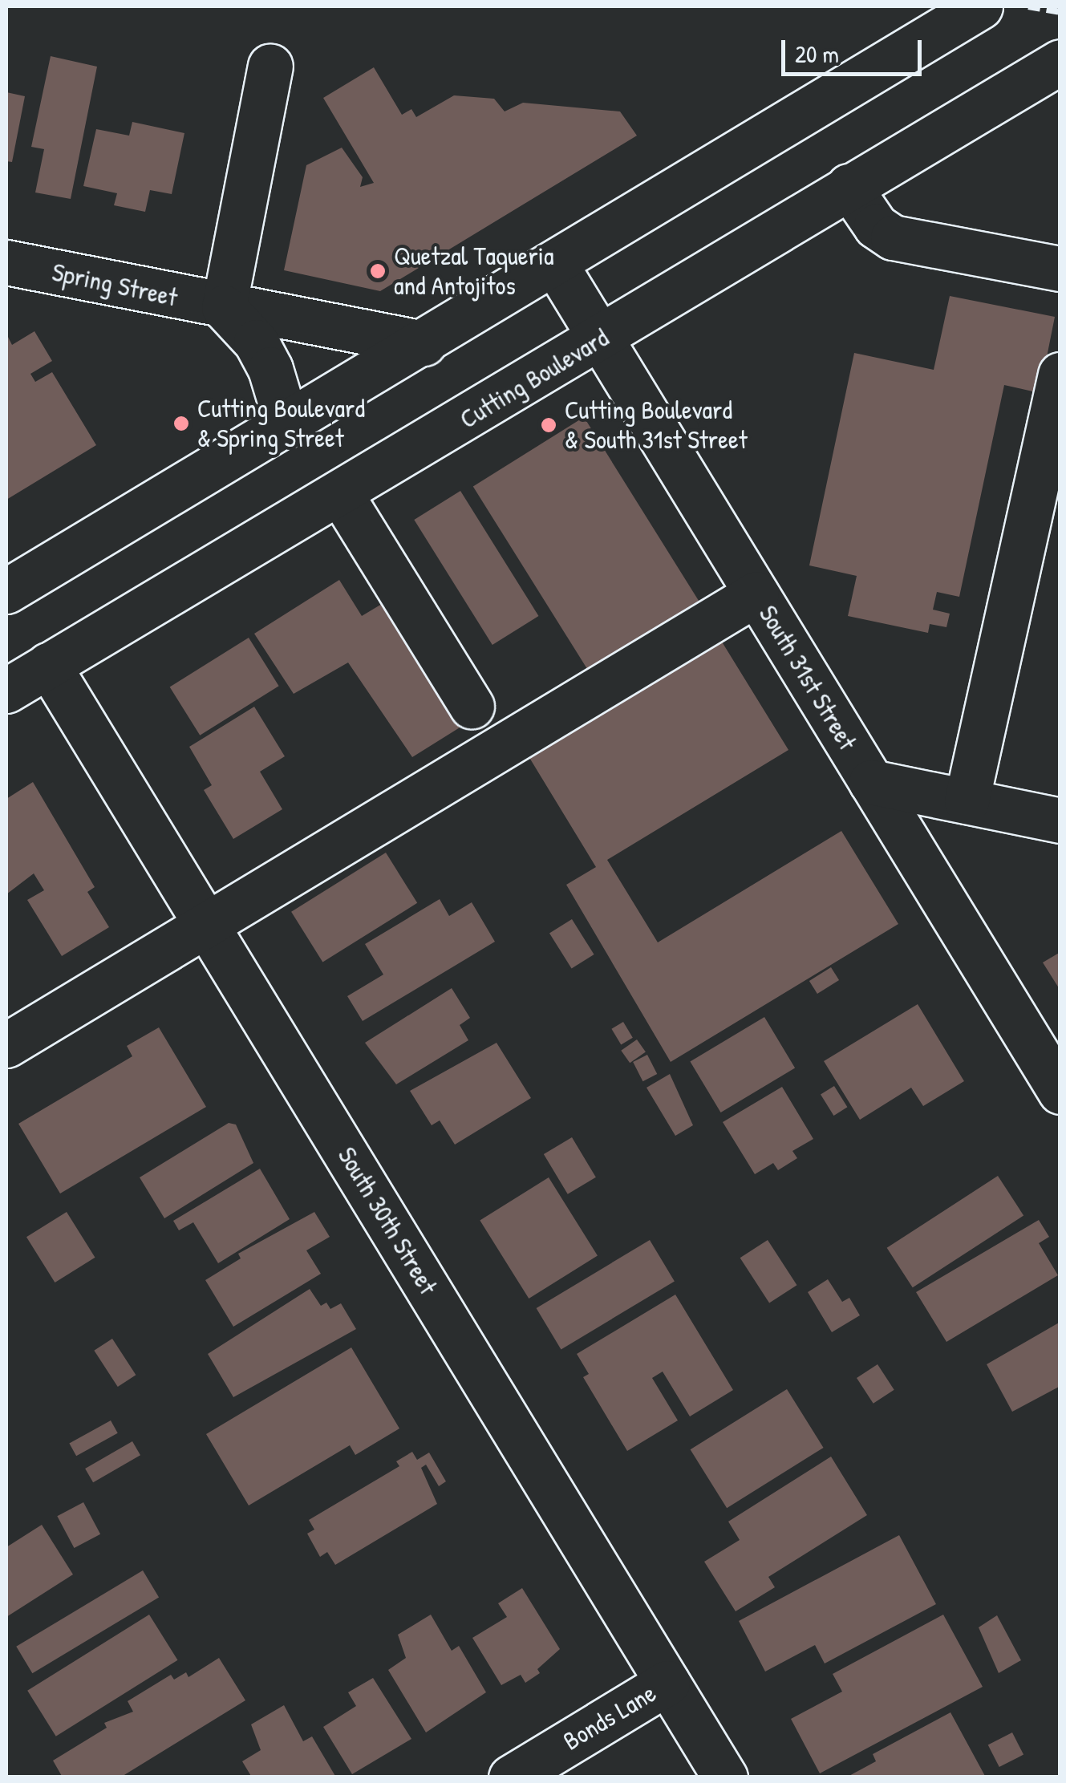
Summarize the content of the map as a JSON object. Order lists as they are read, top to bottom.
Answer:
{
  "streets": {
    "street": [
      "Spring Street",
      "Cutting Boulevard",
      "South 31st Street",
      "South 30th Street",
      "Bonds Lane"
    ]
  },
  "crossings": [
    ["Cutting Boulevard", "South 31st Street"],
    ["Cutting Boulevard", "South 30th Street"],
    ["South 30th Street", "Bonds Lane"]
  ],
  "places": ["Quetzal Taqueria and Antojitos", "Cutting Boulevard & Spring Street", "Cutting Boulevard & South 31st Street"],
  "scale_bar": "20 m"
}
